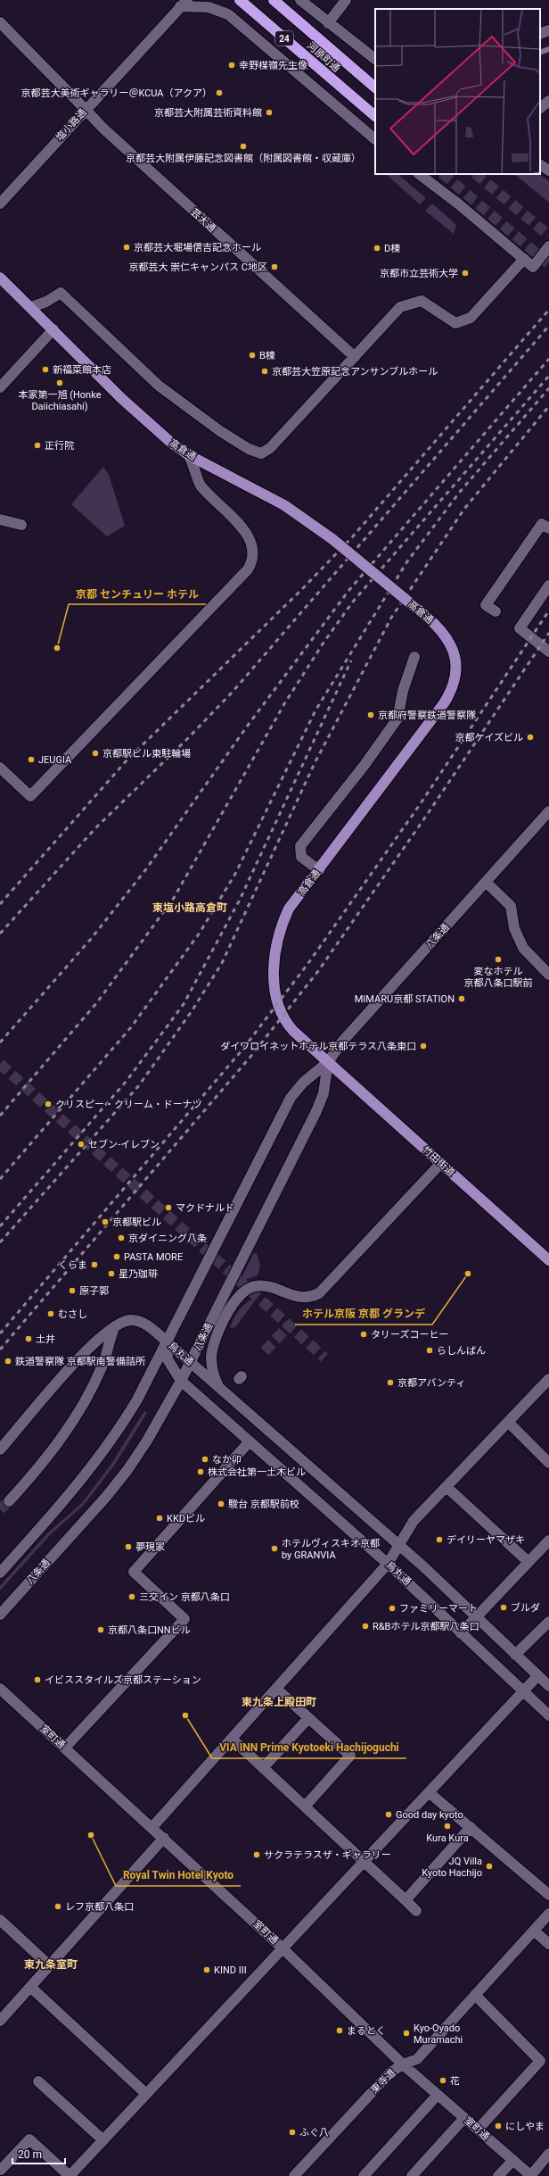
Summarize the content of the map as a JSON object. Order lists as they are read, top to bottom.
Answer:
{
  "streets": {
    "highway": ["24", "河原町通"],
    "main road": ["高倉通", "竹田街道"],
    "street": [
      "塩小路通",
      "芸大通",
      "八条通",
      "烏丸通",
      "室町通",
      "東寺道"
    ]
  },
  "crossings": [
    ["塩小路通", "芸大通"],
    ["高倉通", "八条通"],
    ["高倉通", "竹田街道"],
    ["八条通", "竹田街道"],
    ["八条通", "烏丸通"],
    ["室町通", "東寺道"]
  ],
  "districts": ["東塩小路高倉町", "東九条上殿田町", "東九条室町"],
  "places": [
    "幸野楳嶺先生像",
    "京都芸大美術ギャラリー＠KCUA（アクア）",
    "京都芸大附属芸術資料館",
    "京都芸大附属伊藤記念図書館（附属図書館・収蔵庫）",
    "京都芸大堀場信吉記念ホール",
    "D棟",
    "京都芸大 崇仁キャンパス C地区",
    "京都市立芸術大学",
    "B棟",
    "新福菜館本店",
    "京都芸大笠原記念アンサンブルホール",
    "本家第一旭 (Honke Daiichiasahi)",
    "正行院",
    "京都 センチュリー ホテル",
    "京都府警察鉄道警察隊",
    "京都ケイズビル",
    "京都駅ビル東駐輪場",
    "JEUGIA",
    "変なホテル 京都八条口駅前",
    "MIMARU京都 STATION",
    "ダイワロイネットホテル京都テラス八条東口",
    "クリスピー・クリーム・ドーナツ",
    "セブン-イレブン",
    "マクドナルド",
    "京都駅ビル",
    "京ダイニング八条",
    "PASTA MORE",
    "くらま",
    "星乃珈琲",
    "ホテル京阪 京都 グランデ",
    "原子郭",
    "むさし",
    "タリーズコーヒー",
    "土井",
    "らしんばん",
    "鉄道警察隊 京都駅南警備詰所",
    "京都アバンティ",
    "なか卯",
    "株式会社第一土木ビル",
    "駿台 京都駅前校",
    "KKDビル",
    "デイリーヤマザキ",
    "夢現家",
    "ホテルヴィスキオ京都 by GRANVIA",
    "三交イン 京都八条口",
    "ブルダ",
    "ファミリーマート",
    "R&Bホテル京都駅八条口",
    "京都八条口NNビル",
    "イビススタイルズ京都ステーション",
    "VIA INN Prime Kyotoeki Hachijoguchi",
    "Good day kyoto",
    "Kura Kura",
    "Royal Twin Hotel Kyoto",
    "サクラテラスザ・ギャラリー",
    "JQ Villa Kyoto Hachijo",
    "レフ京都八条口",
    "KIND III",
    "まるとく",
    "Kyo-Oyado Muramachi",
    "花",
    "にしやま",
    "ふぐ八"
  ],
  "scale_bar": "20 m"
}
